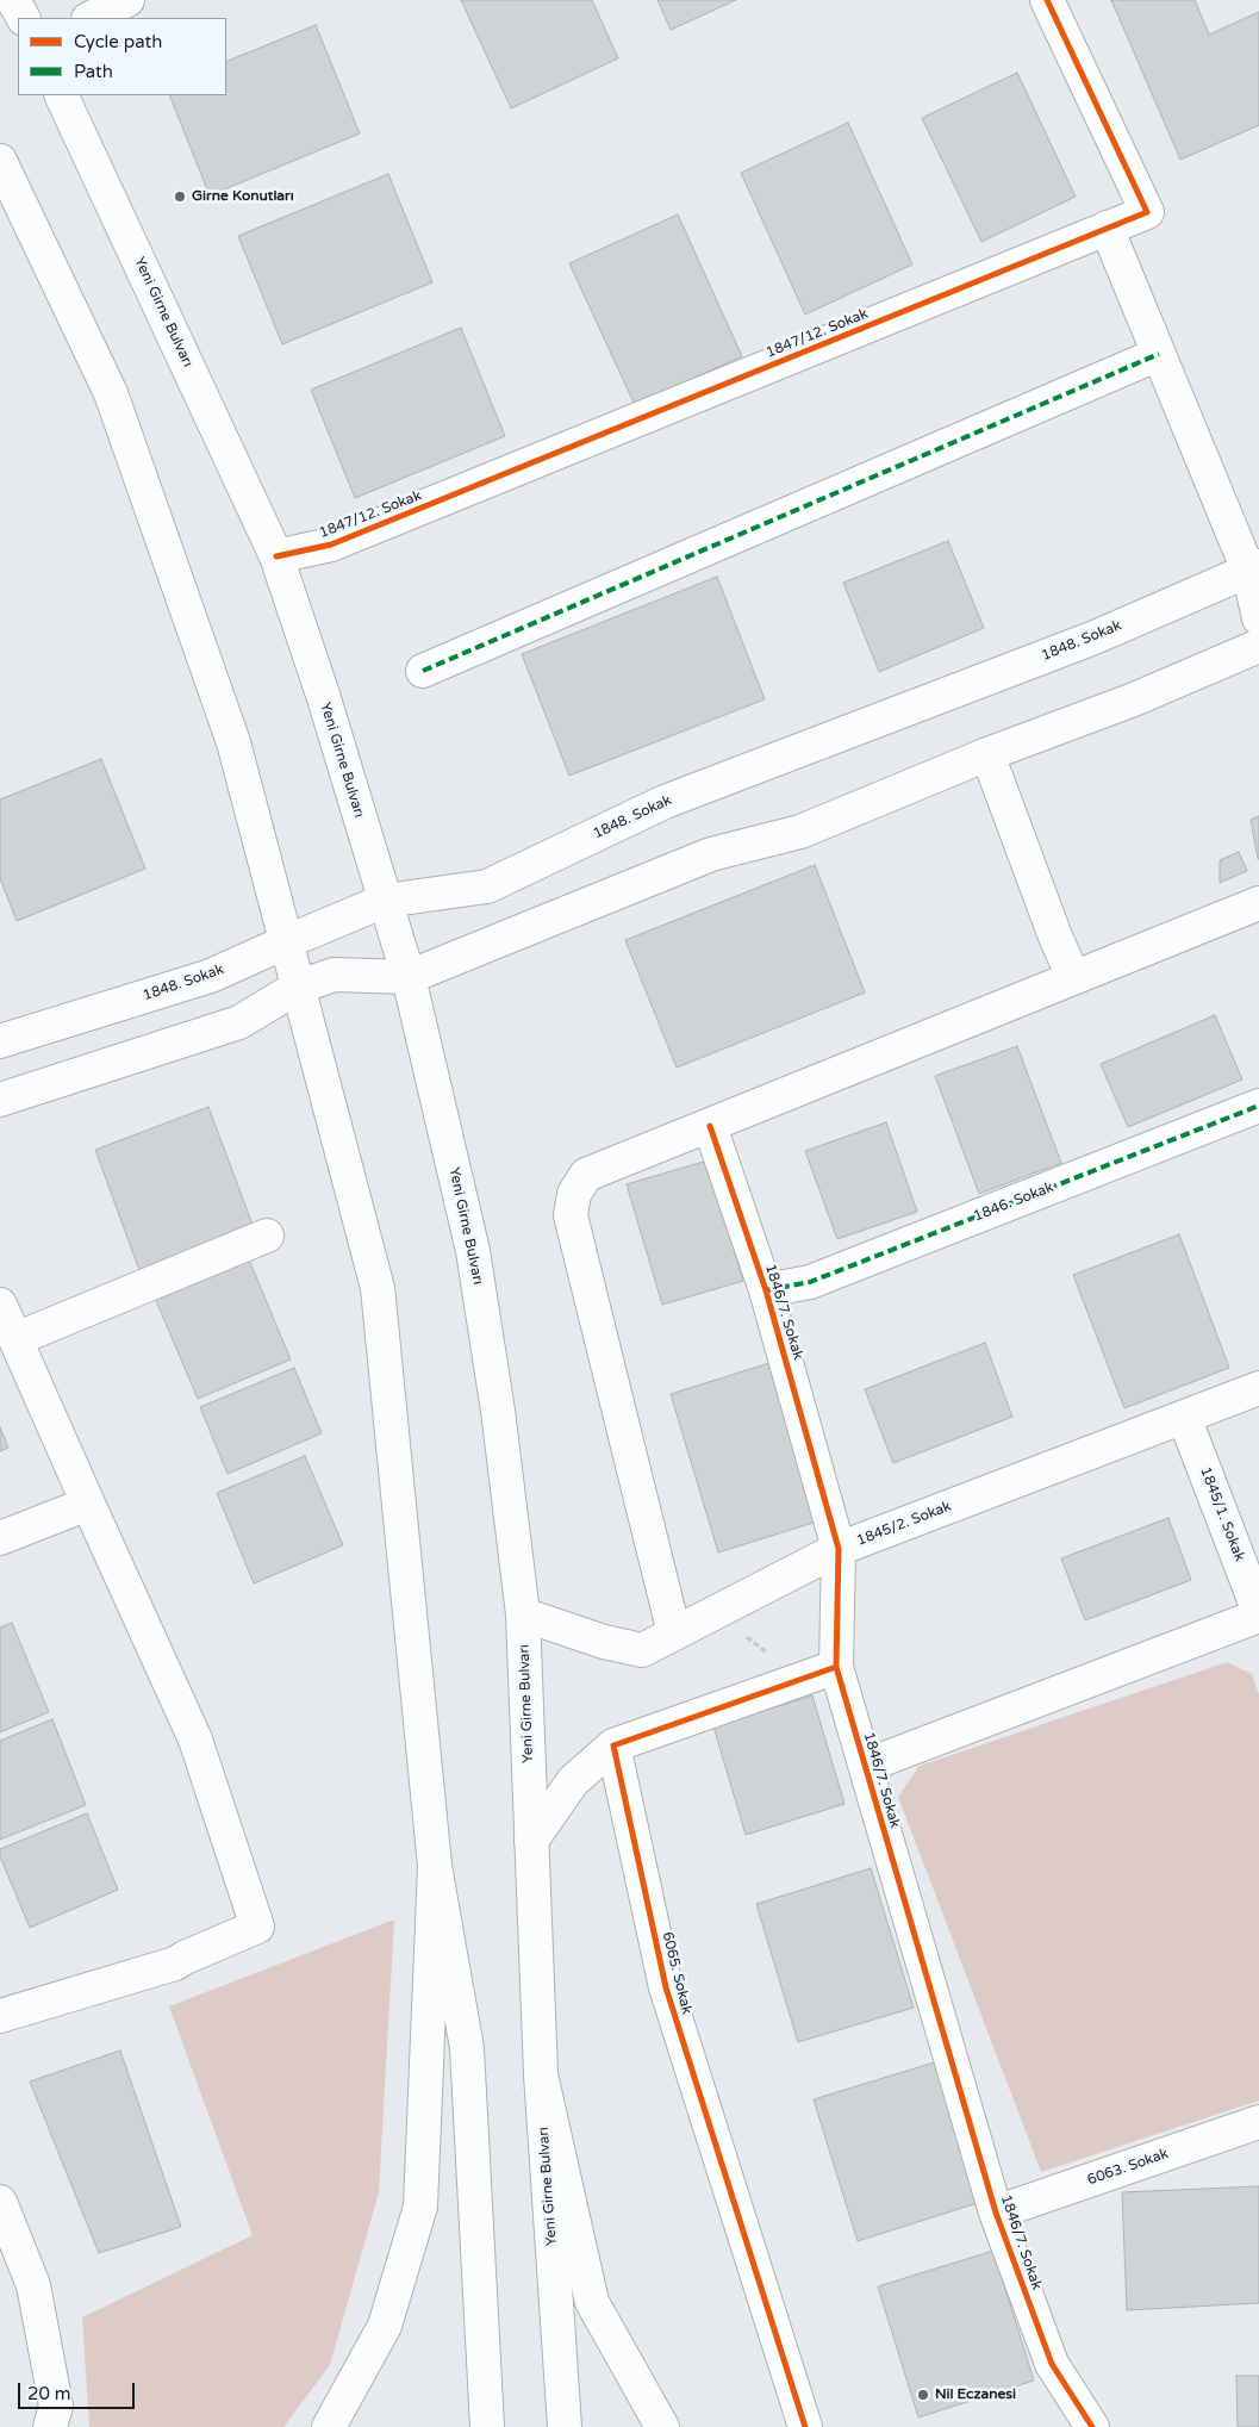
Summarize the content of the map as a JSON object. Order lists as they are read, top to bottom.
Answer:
{
  "streets": {
    "main road": [
      "Yeni Girne Bulvarı",
      "1847/12. Sokak",
      "1848. Sokak",
      "1846. Sokak",
      "1846/7. Sokak",
      "1845/1. Sokak",
      "1845/2. Sokak",
      "6065. Sokak",
      "6063. Sokak"
    ]
  },
  "crossings": [
    ["Yeni Girne Bulvarı", "1847/12. Sokak"],
    ["Yeni Girne Bulvarı", "1848. Sokak"],
    ["Yeni Girne Bulvarı", "1845/2. Sokak"],
    ["1846. Sokak", "1846/7. Sokak"],
    ["1846/7. Sokak", "1845/2. Sokak"],
    ["1846/7. Sokak", "6063. Sokak"],
    ["1845/1. Sokak", "1845/2. Sokak"]
  ],
  "places": ["Girne Konutları", "Nil Eczanesi"],
  "legend": ["Cycle path", "Path"],
  "scale_bar": "20 m"
}
